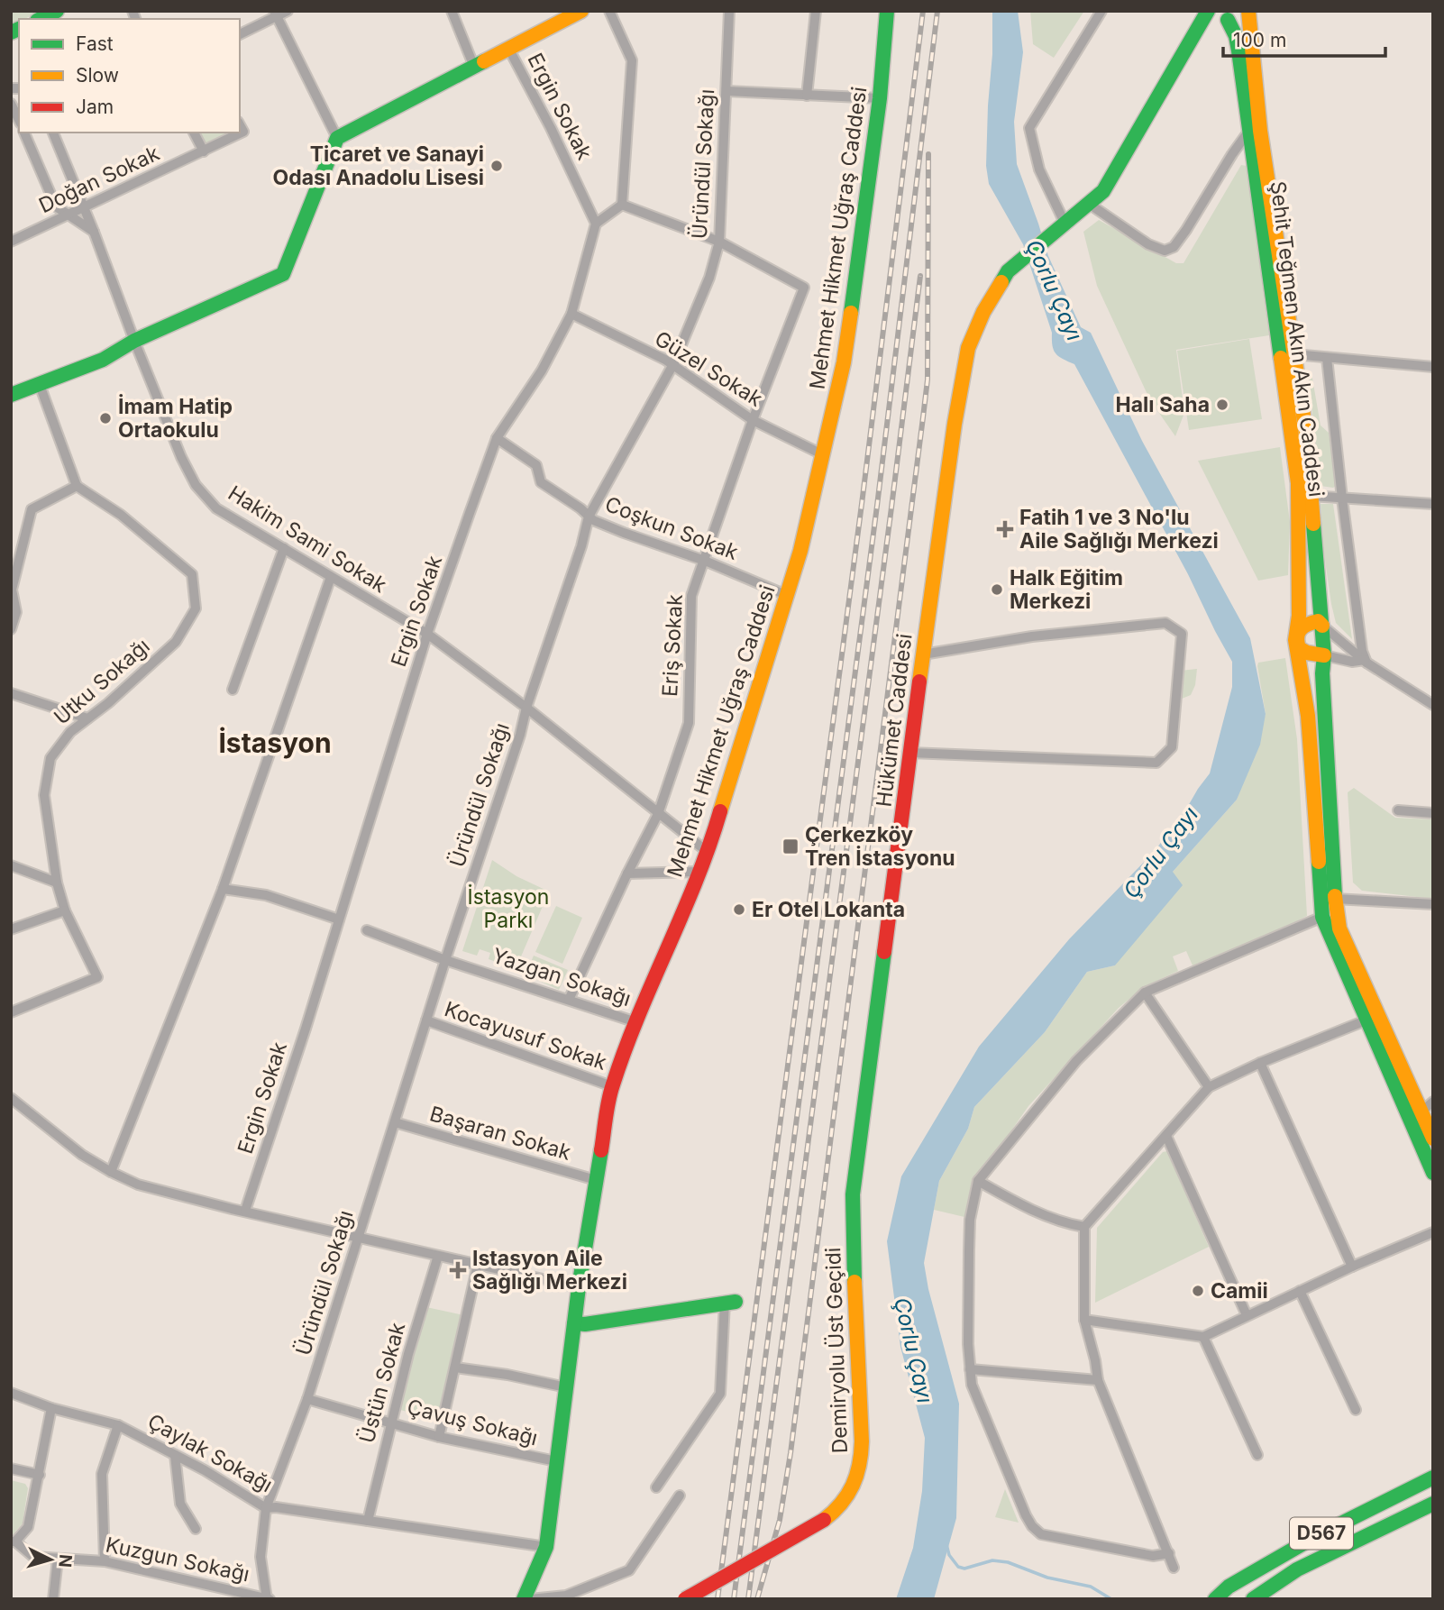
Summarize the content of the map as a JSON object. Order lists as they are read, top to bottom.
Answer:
{
  "streets": {
    "main road": [
      "Mehmet Hikmet Uğraş Caddesi",
      "Şehit Teğmen Akın Akın Caddesi",
      "Hükümet Caddesi",
      "Demiryolu Üst Geçidi",
      "D567"
    ],
    "street": [
      "Ergin Sokak",
      "Üründül Sokağı",
      "Doğan Sokak",
      "Güzel Sokak",
      "Coşkun Sokak",
      "Hakim Sami Sokak",
      "Eriş Sokak",
      "Utku Sokağı",
      "Yazgan Sokağı",
      "Kocayusuf Sokak",
      "Başaran Sokak",
      "Üstün Sokak",
      "Çavuş Sokağı",
      "Çaylak Sokağı",
      "Kuzgun Sokağı"
    ]
  },
  "crossings": [
    ["Ergin Sokak", "Güzel Sokak"],
    ["Ergin Sokak", "Coşkun Sokak"],
    ["Ergin Sokak", "Hakim Sami Sokak"],
    ["Üründül Sokağı", "Güzel Sokak"],
    ["Üründül Sokağı", "Coşkun Sokak"],
    ["Üründül Sokağı", "Hakim Sami Sokak"],
    ["Üründül Sokağı", "Eriş Sokak"],
    ["Üründül Sokağı", "Yazgan Sokağı"],
    ["Üründül Sokağı", "Kocayusuf Sokak"],
    ["Üründül Sokağı", "Başaran Sokak"],
    ["Üründül Sokağı", "Çavuş Sokağı"],
    ["Üründül Sokağı", "Çaylak Sokağı"],
    ["Üründül Sokağı", "Kuzgun Sokağı"],
    ["Doğan Sokak", "Hakim Sami Sokak"],
    ["Mehmet Hikmet Uğraş Caddesi", "Güzel Sokak"],
    ["Mehmet Hikmet Uğraş Caddesi", "Coşkun Sokak"],
    ["Mehmet Hikmet Uğraş Caddesi", "Hakim Sami Sokak"],
    ["Mehmet Hikmet Uğraş Caddesi", "Yazgan Sokağı"],
    ["Mehmet Hikmet Uğraş Caddesi", "Kocayusuf Sokak"],
    ["Mehmet Hikmet Uğraş Caddesi", "Başaran Sokak"],
    ["Mehmet Hikmet Uğraş Caddesi", "Çavuş Sokağı"],
    ["Mehmet Hikmet Uğraş Caddesi", "Çaylak Sokağı"],
    ["Güzel Sokak", "Eriş Sokak"],
    ["Coşkun Sokak", "Eriş Sokak"],
    ["Hakim Sami Sokak", "Eriş Sokak"],
    ["Eriş Sokak", "Yazgan Sokağı"],
    ["Hükümet Caddesi", "Demiryolu Üst Geçidi"],
    ["Üstün Sokak", "Çavuş Sokağı"],
    ["Üstün Sokak", "Çaylak Sokağı"]
  ],
  "districts": ["İstasyon"],
  "water": ["Çorlu Çayı"],
  "parks": ["İstasyon Parkı"],
  "places": {
    "other": [
      "Ticaret ve Sanayi Odası Anadolu Lisesi",
      "Halı Saha",
      "İmam Hatip Ortaokulu",
      "Halk Eğitim Merkezi",
      "Er Otel Lokanta",
      "Camii"
    ],
    "health": ["Fatih 1 ve 3 No'lu Aile Sağlığı Merkezi", "Istasyon Aile Sağlığı Merkezi"],
    "transit": ["Çerkezköy Tren İstasyonu"]
  },
  "legend": ["Fast", "Slow", "Jam"],
  "scale_bar": "100 m",
  "north": "right"
}
